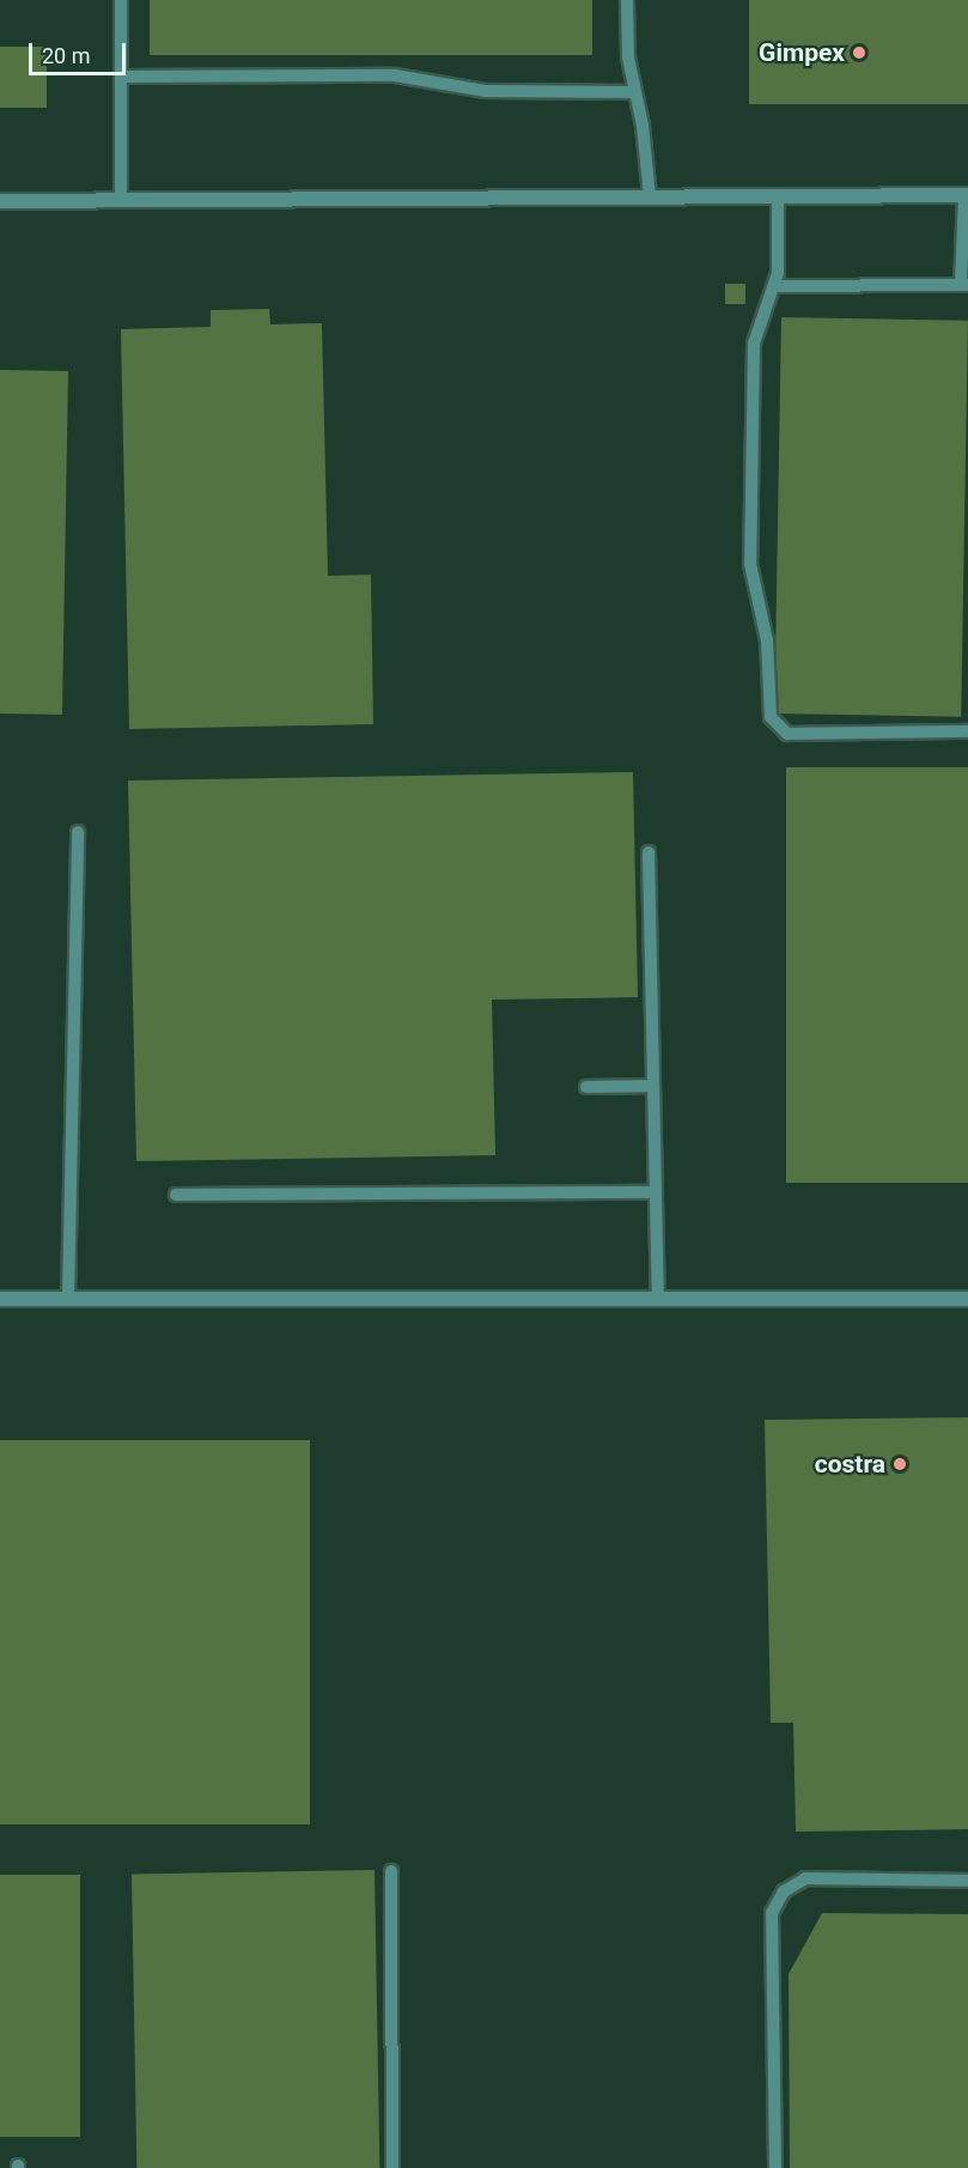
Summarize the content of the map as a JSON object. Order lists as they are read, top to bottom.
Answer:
{
  "places": ["Gimpex", "costra"],
  "scale_bar": "20 m"
}
